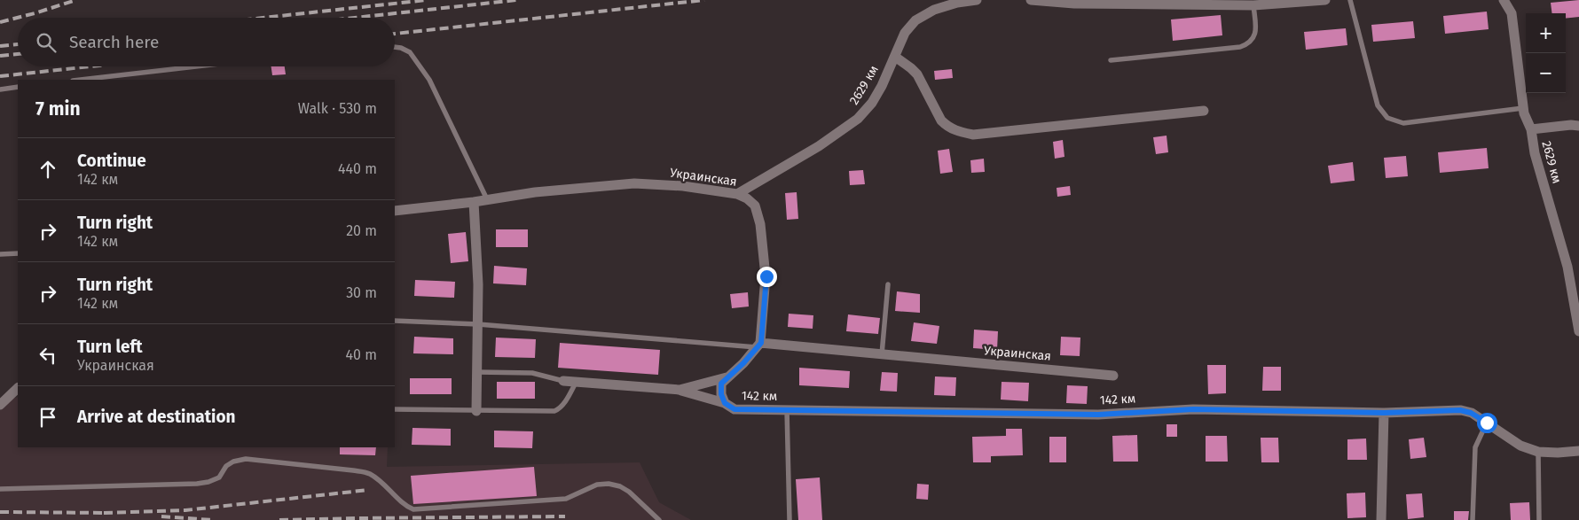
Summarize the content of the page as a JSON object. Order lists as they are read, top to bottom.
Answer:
{
  "streets": {
    "street": ["2629 км", "Украинская", "142 км"]
  },
  "crossings": [
    ["2629 км", "Украинская"],
    ["Украинская", "142 км"]
  ],
  "page": {
    "map_buttons": ["+", "−"],
    "search": "Search here",
    "heading": ["7 min", "Walk · 530 m"],
    "list": [
      ["Continue", "142 км", "440 m"],
      ["Turn right", "142 км", "20 m"],
      ["Turn right", "142 км", "30 m"],
      ["Turn left", "Украинская", "40 m"],
      "Arrive at destination"
    ]
  }
}
